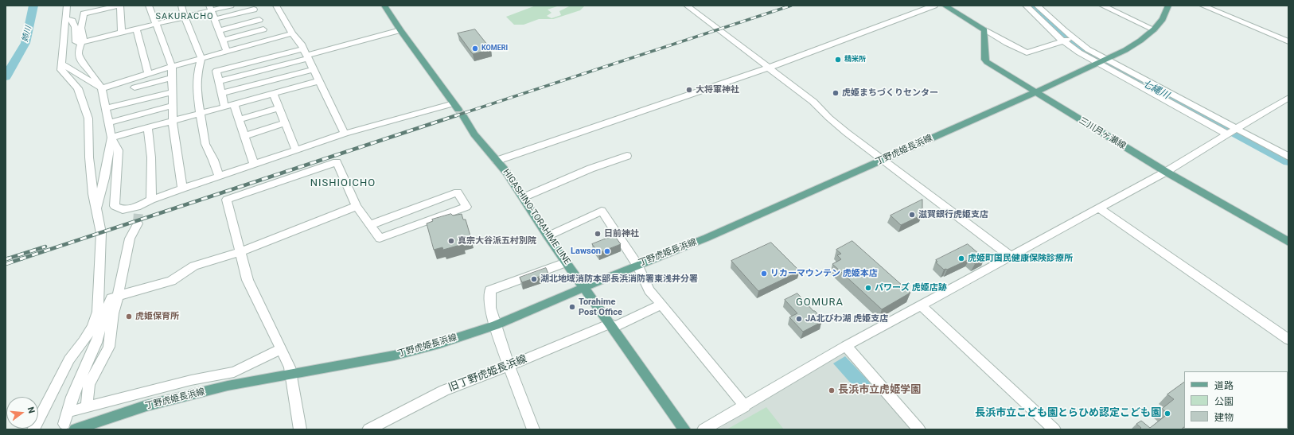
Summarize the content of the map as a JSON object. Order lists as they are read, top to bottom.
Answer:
{
  "streets": {
    "main road": ["三川月ヶ瀬線", "丁野虎姫長浜線", "HIGASHINO-TORAHIME LINE"],
    "street": ["旧丁野虎姫長浜線"]
  },
  "crossings": [
    ["三川月ヶ瀬線", "丁野虎姫長浜線"],
    ["丁野虎姫長浜線", "HIGASHINO-TORAHIME LINE"],
    ["HIGASHINO-TORAHIME LINE", "旧丁野虎姫長浜線"]
  ],
  "districts": ["SAKURACHO", "NISHIOICHO", "GOMURA"],
  "water": ["姉川", "七縄川"],
  "places": [
    "KOMERI",
    "精米所",
    "大将軍神社",
    "虎姫まちづくりセンター",
    "滋賀銀行虎姫支店",
    "日前神社",
    "真宗大谷派五村別院",
    "Lawson",
    "虎姫町国民健康保険診療所",
    "リカーマウンテン 虎姫本店",
    "湖北地域消防本部長浜消防署東浅井分署",
    "パワーズ 虎姫店跡",
    "Torahime Post Office",
    "虎姫保育所",
    "JA北びわ湖 虎姫支店",
    "長浜市立虎姫学園",
    "長浜市立こども園とらひめ認定こども園"
  ],
  "legend": ["道路", "公園", "建物"],
  "north": "right"
}
